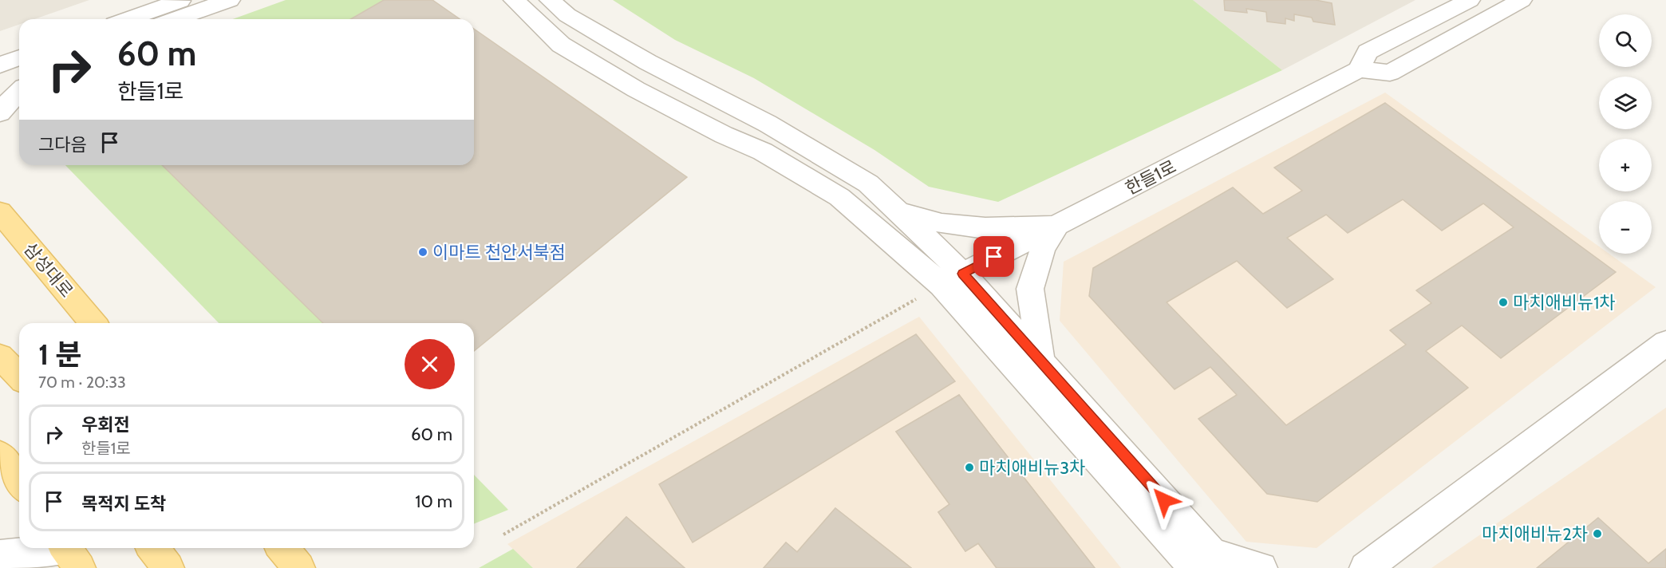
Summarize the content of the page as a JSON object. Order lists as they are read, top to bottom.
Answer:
{
  "streets": {
    "main road": ["삼성대로"],
    "street": ["한들1로"]
  },
  "places": [
    "이마트 천안서북점",
    "마치애비뉴1차",
    "마치애비뉴3차",
    "마치애비뉴2차"
  ],
  "page": {
    "map_buttons": ["+", "−"],
    "turn": ["60 m", "한들1로"],
    "then": "그다음",
    "heading": ["1 분", "70 m · 20:33"],
    "list": [
      {
        "name": "우회전",
        "note": "한들1로",
        "value": "60 m"
      },
      {
        "name": "목적지 도착",
        "value": "10 m"
      }
    ]
  }
}
